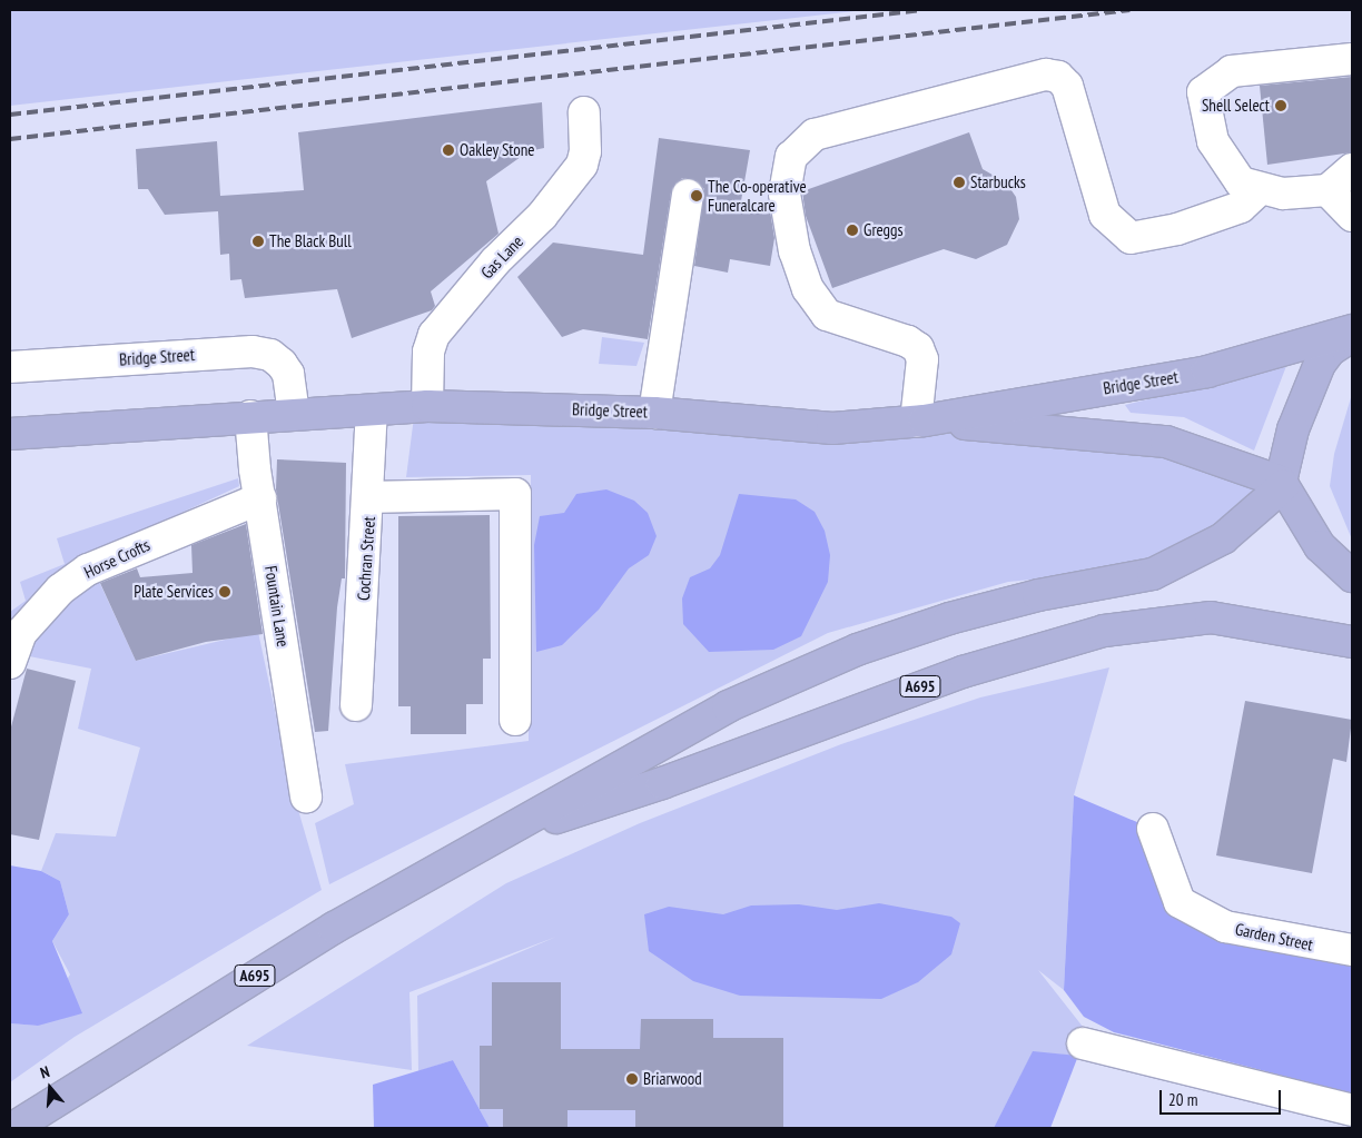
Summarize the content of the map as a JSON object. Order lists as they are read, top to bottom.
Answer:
{
  "streets": {
    "main road": ["Bridge Street", "A695"],
    "street": [
      "Gas Lane",
      "Horse Crofts",
      "Cochran Street",
      "Fountain Lane",
      "Garden Street"
    ]
  },
  "crossings": [
    ["Gas Lane", "Bridge Street"],
    ["Bridge Street", "Cochran Street"],
    ["Bridge Street", "Fountain Lane"],
    ["Bridge Street", "A695"],
    ["Horse Crofts", "Fountain Lane"]
  ],
  "places": [
    "Shell Select",
    "Oakley Stone",
    "Starbucks",
    "The Co-operative Funeralcare",
    "Greggs",
    "The Black Bull",
    "Plate Services",
    "Briarwood"
  ],
  "scale_bar": "20 m",
  "north": "top"
}
